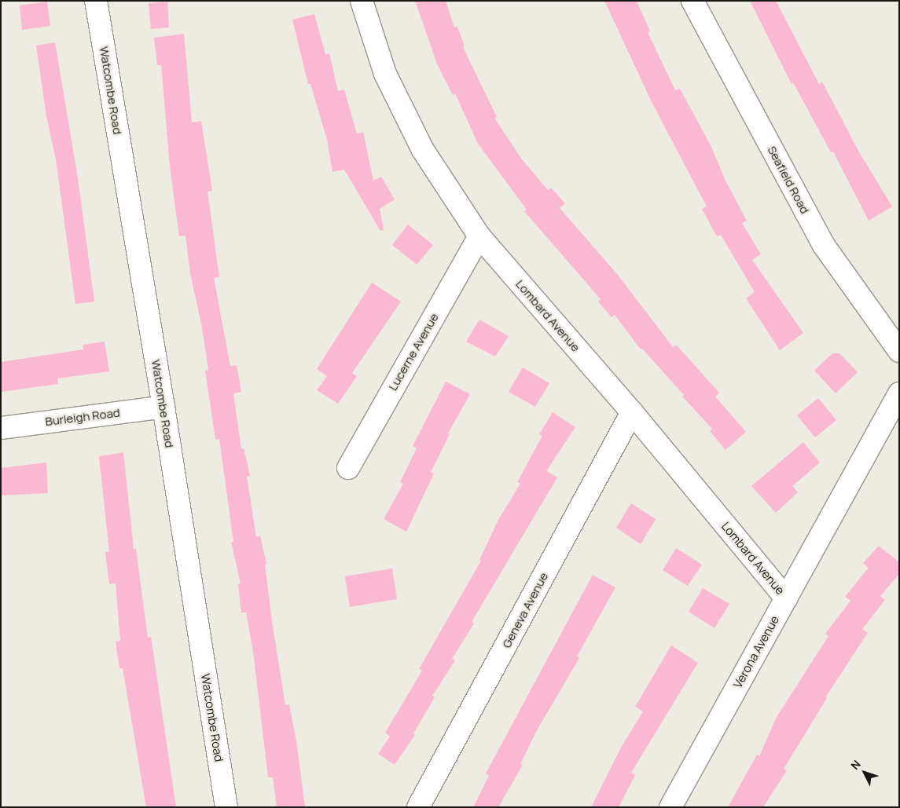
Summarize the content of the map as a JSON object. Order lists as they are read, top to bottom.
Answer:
{
  "streets": {
    "street": [
      "Watcombe Road",
      "Seafield Road",
      "Lombard Avenue",
      "Lucerne Avenue",
      "Burleigh Road",
      "Geneva Avenue",
      "Verona Avenue"
    ]
  },
  "crossings": [
    ["Watcombe Road", "Burleigh Road"],
    ["Lombard Avenue", "Lucerne Avenue"],
    ["Lombard Avenue", "Geneva Avenue"],
    ["Lombard Avenue", "Verona Avenue"]
  ],
  "north": "top left"
}
